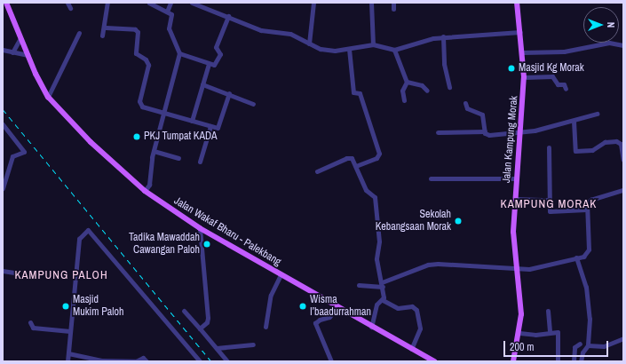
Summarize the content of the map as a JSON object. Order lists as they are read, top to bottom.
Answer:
{
  "streets": {
    "main road": ["Jalan Kampung Morak", "Jalan Wakaf Bharu - Palekbang"]
  },
  "districts": ["KAMPUNG MORAK", "KAMPUNG PALOH"],
  "places": [
    "Masjid Kg Morak",
    "PKJ Tumpat KADA",
    "Sekolah Kebangsaan Morak",
    "Tadika Mawaddah Cawangan Paloh",
    "Masjid Mukim Paloh",
    "Wisma I’baadurrahman"
  ],
  "scale_bar": "200 m",
  "north": "right"
}
